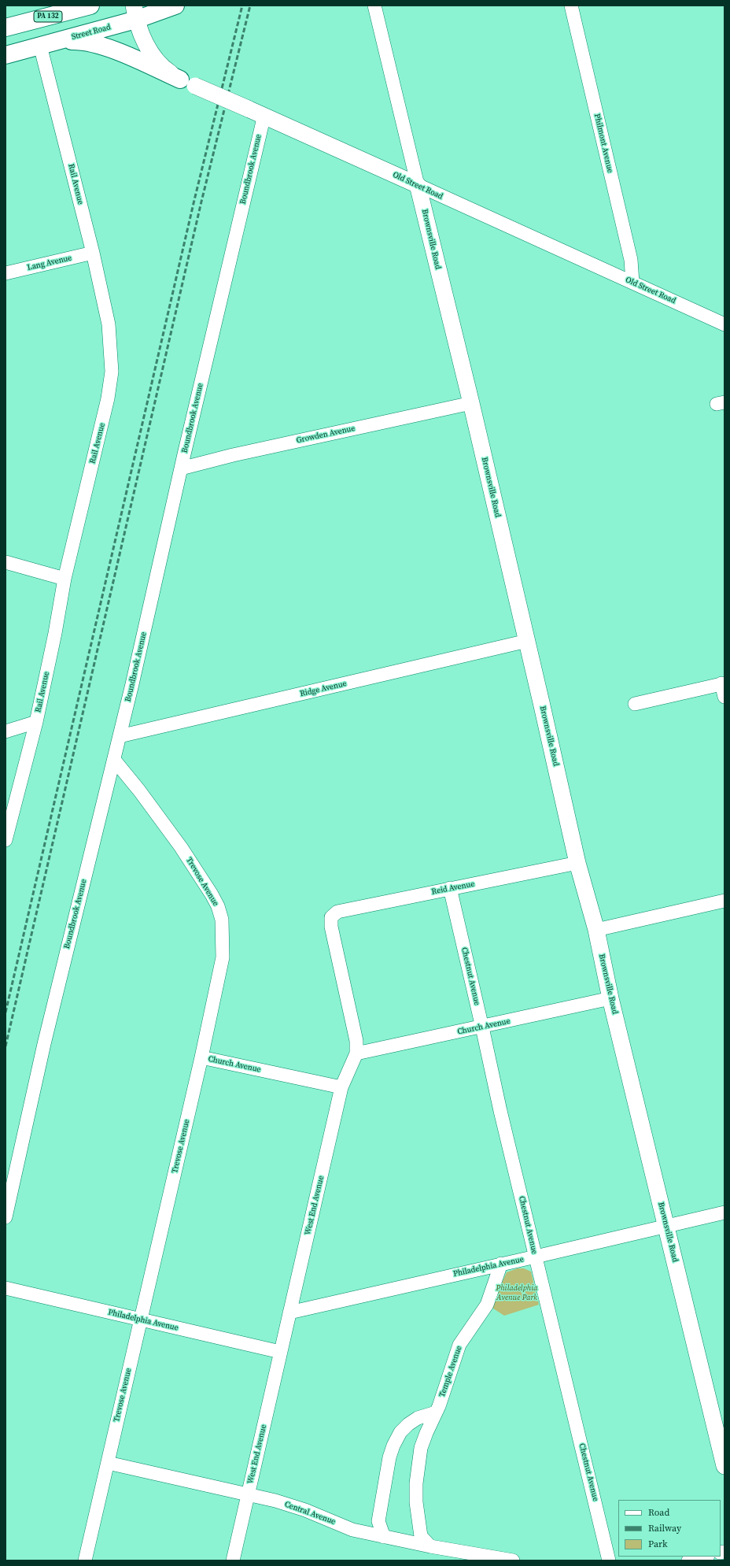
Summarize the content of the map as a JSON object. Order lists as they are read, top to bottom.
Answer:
{
  "streets": {
    "main road": ["PA 132", "Street Road"],
    "street": [
      "Philmont Avenue",
      "Boundbrook Avenue",
      "Rail Avenue",
      "Old Street Road",
      "Brownsville Road",
      "Lang Avenue",
      "Growden Avenue",
      "Ridge Avenue",
      "Trevose Avenue",
      "Reid Avenue",
      "Chestnut Avenue",
      "Church Avenue",
      "West End Avenue",
      "Philadelphia Avenue",
      "Temple Avenue",
      "Central Avenue"
    ]
  },
  "crossings": [
    ["Street Road", "Rail Avenue"],
    ["Street Road", "Old Street Road"],
    ["Philmont Avenue", "Old Street Road"],
    ["Boundbrook Avenue", "Old Street Road"],
    ["Boundbrook Avenue", "Growden Avenue"],
    ["Boundbrook Avenue", "Ridge Avenue"],
    ["Boundbrook Avenue", "Trevose Avenue"],
    ["Rail Avenue", "Lang Avenue"],
    ["Old Street Road", "Brownsville Road"],
    ["Brownsville Road", "Growden Avenue"],
    ["Brownsville Road", "Ridge Avenue"],
    ["Brownsville Road", "Reid Avenue"],
    ["Brownsville Road", "Church Avenue"],
    ["Brownsville Road", "Philadelphia Avenue"],
    ["Trevose Avenue", "Church Avenue"],
    ["Trevose Avenue", "Philadelphia Avenue"],
    ["Trevose Avenue", "Central Avenue"],
    ["Reid Avenue", "Chestnut Avenue"],
    ["Reid Avenue", "West End Avenue"],
    ["Chestnut Avenue", "Church Avenue"],
    ["Chestnut Avenue", "Philadelphia Avenue"],
    ["Church Avenue", "West End Avenue"],
    ["West End Avenue", "Philadelphia Avenue"],
    ["West End Avenue", "Central Avenue"],
    ["Philadelphia Avenue", "Temple Avenue"],
    ["Temple Avenue", "Central Avenue"]
  ],
  "parks": ["Philadelphia Avenue Park"],
  "legend": ["Road", "Railway", "Park"]
}
